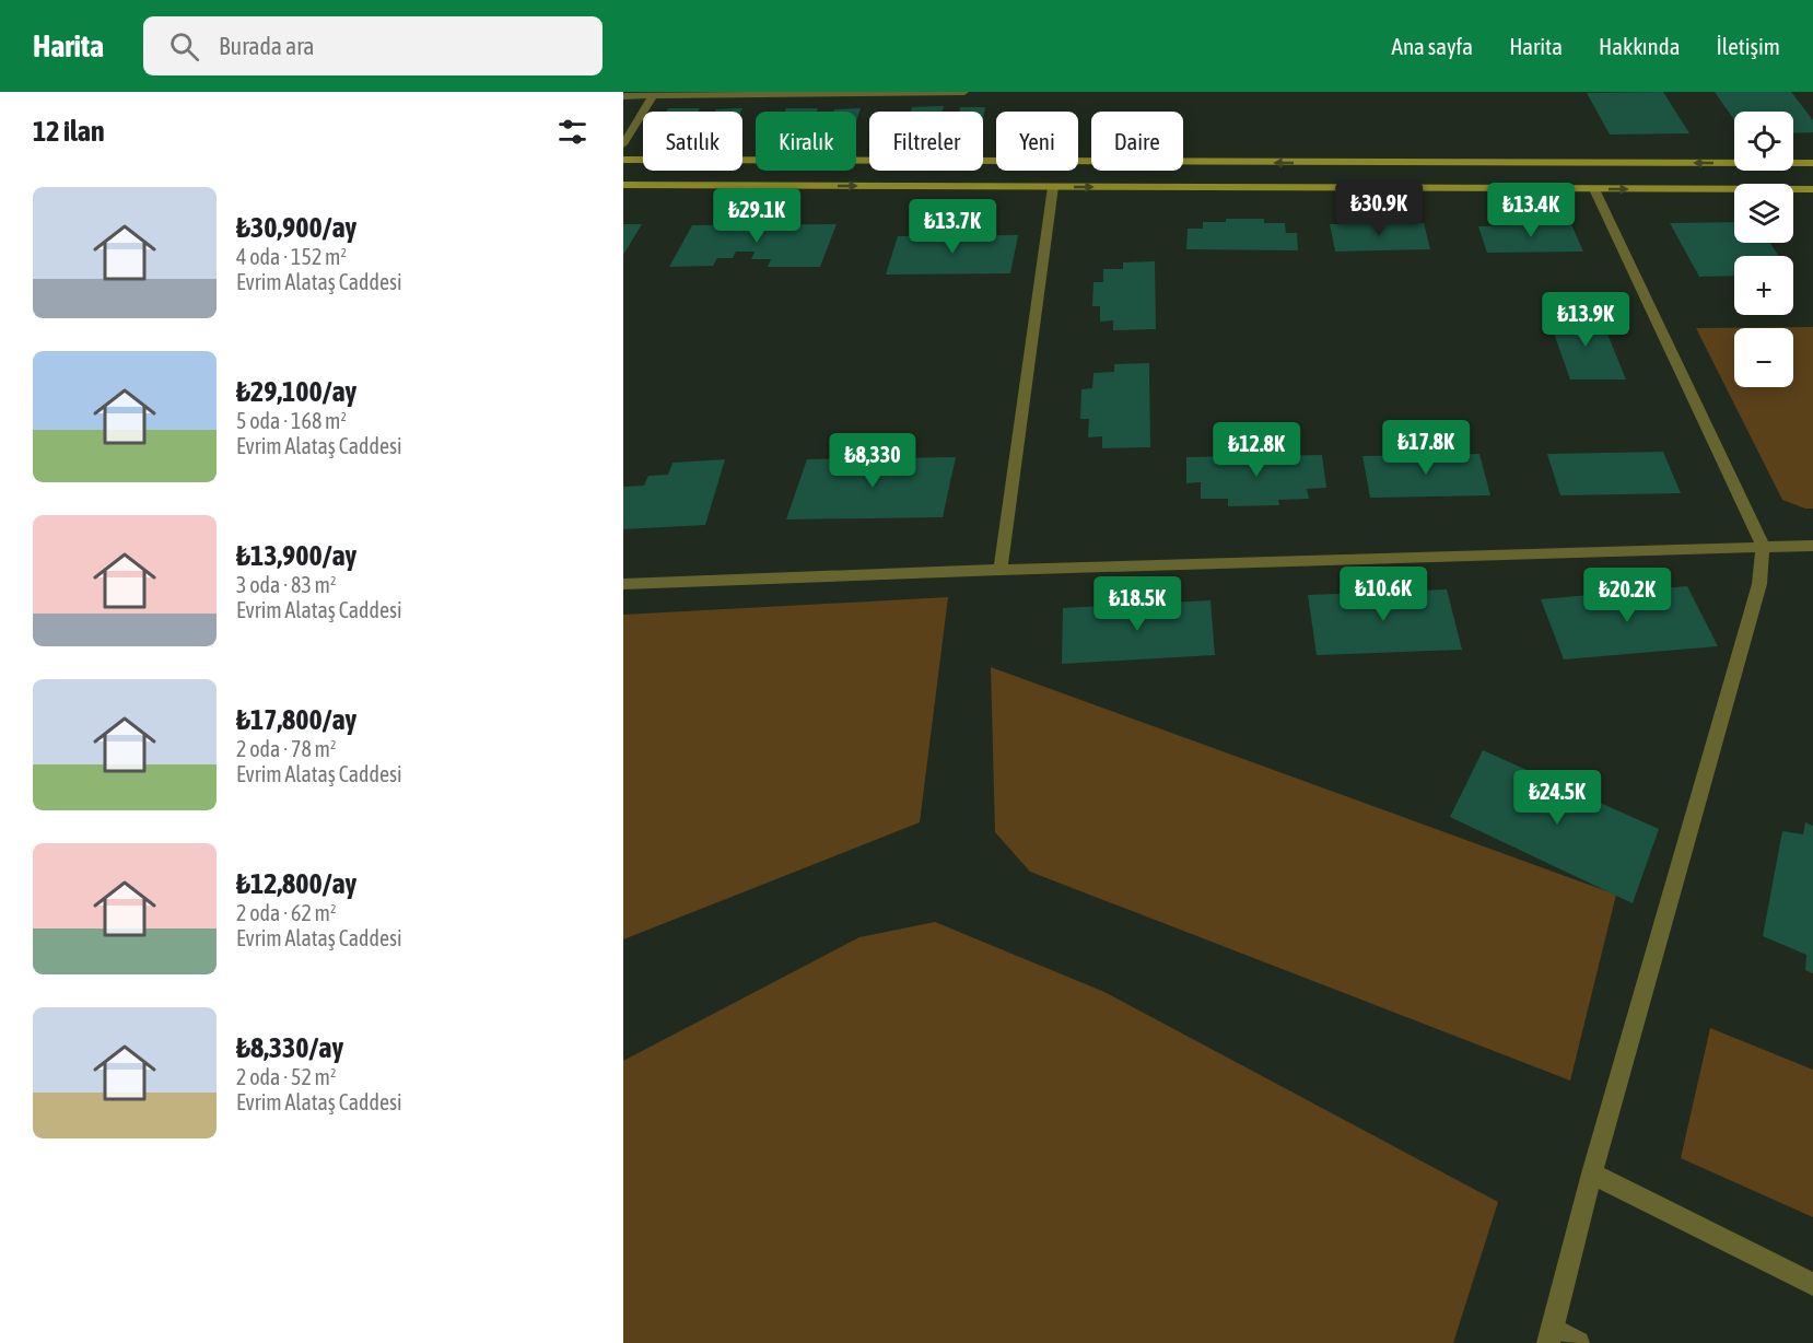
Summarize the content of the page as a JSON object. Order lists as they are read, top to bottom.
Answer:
{
  "page": {
    "header": "Harita",
    "search": "Burada ara",
    "nav": [
      "Ana sayfa",
      "Harita",
      "Hakkında",
      "İletişim"
    ],
    "heading": "12 ilan",
    "map_buttons": ["+", "−"],
    "chip": [
      "Satılık",
      "Kiralık",
      "Filtreler",
      "Yeni",
      "Daire"
    ],
    "list": [
      {
        "name": "₺30,900/ay",
        "note": "4 oda · 152 m² · Evrim Alataş Caddesi"
      },
      {
        "name": "₺29,100/ay",
        "note": "5 oda · 168 m² · Evrim Alataş Caddesi"
      },
      {
        "name": "₺13,900/ay",
        "note": "3 oda · 83 m² · Evrim Alataş Caddesi"
      },
      {
        "name": "₺17,800/ay",
        "note": "2 oda · 78 m² · Evrim Alataş Caddesi"
      },
      {
        "name": "₺12,800/ay",
        "note": "2 oda · 62 m² · Evrim Alataş Caddesi"
      },
      {
        "name": "₺8,330/ay",
        "note": "2 oda · 52 m² · Evrim Alataş Caddesi"
      }
    ],
    "price": [
      "₺30.9K",
      "₺13.4K",
      "₺29.1K",
      "₺13.7K",
      "₺13.9K",
      "₺17.8K",
      "₺12.8K",
      "₺8,330",
      "₺10.6K",
      "₺20.2K",
      "₺18.5K",
      "₺24.5K"
    ]
  }
}
